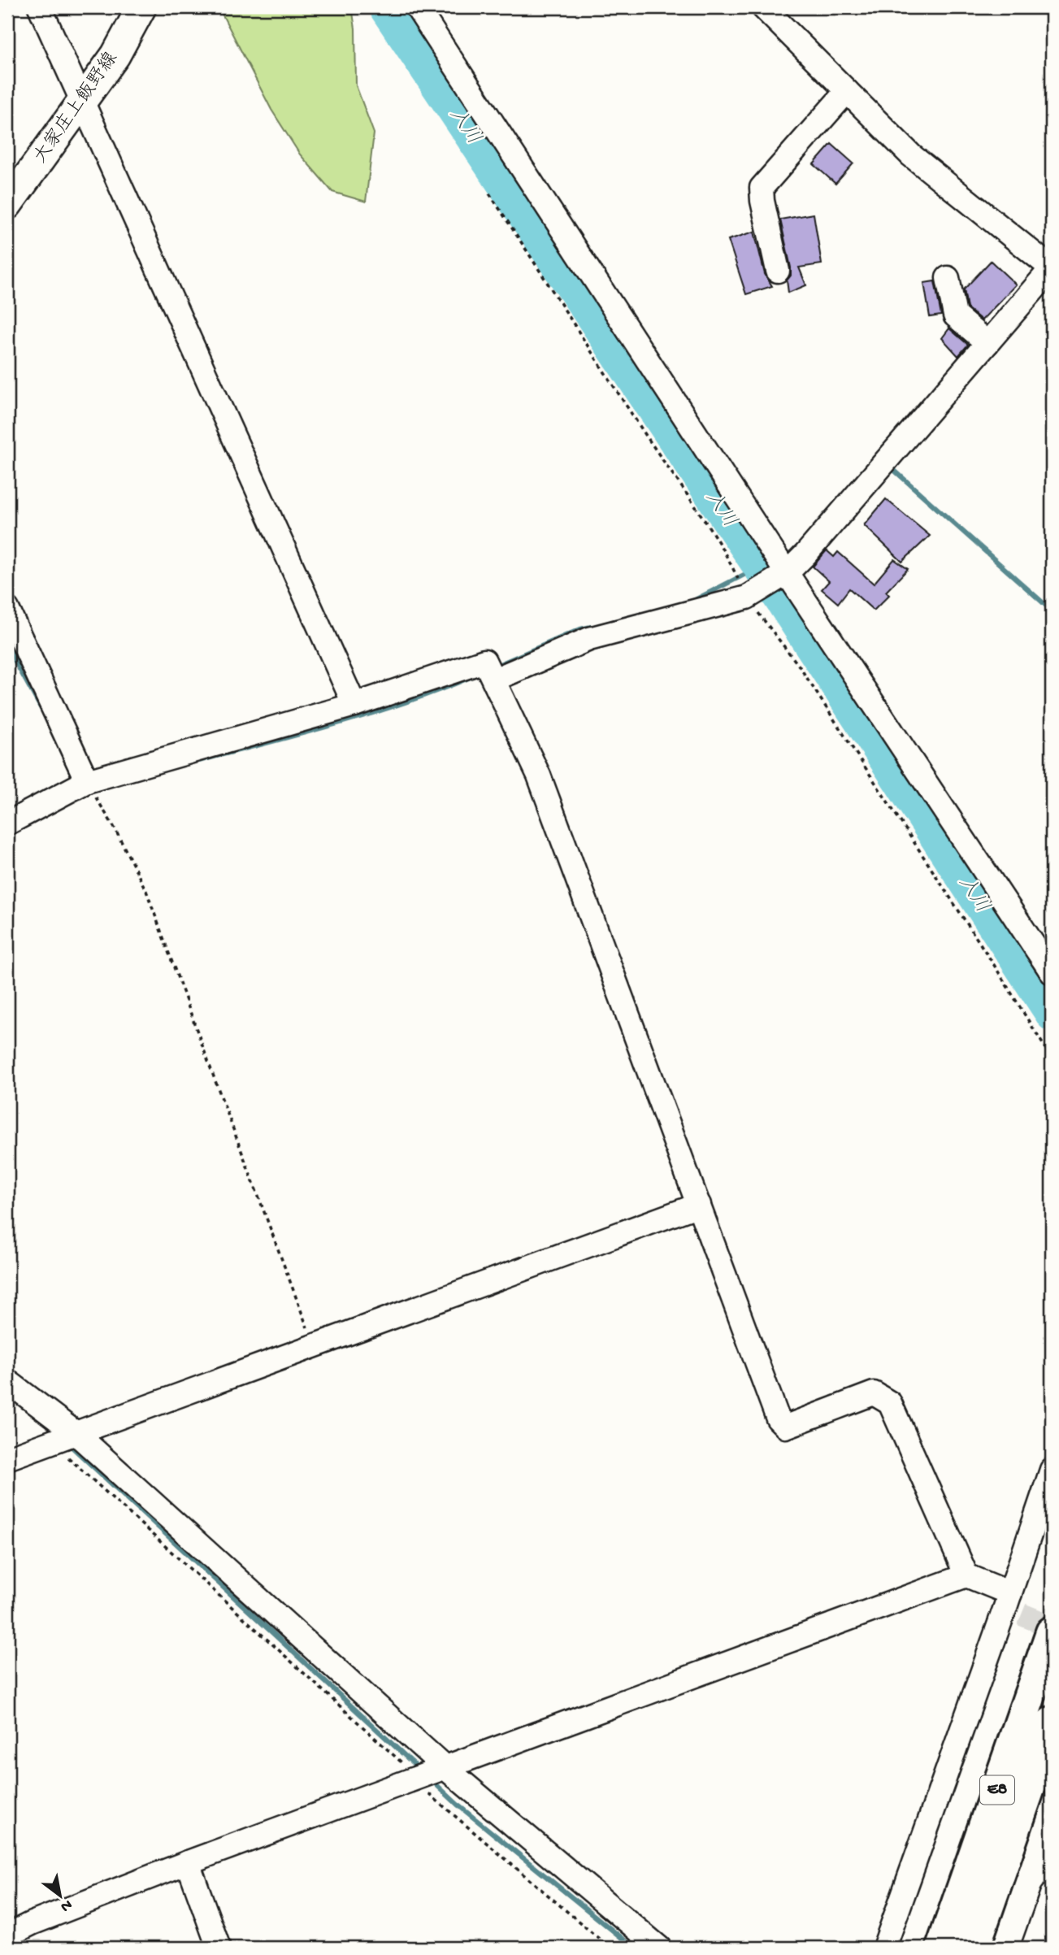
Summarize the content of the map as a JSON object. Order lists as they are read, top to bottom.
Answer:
{
  "streets": {
    "highway": ["E8"],
    "main road": ["大家庄上飯野線"]
  },
  "water": ["入川"],
  "north": "bottom right"
}
